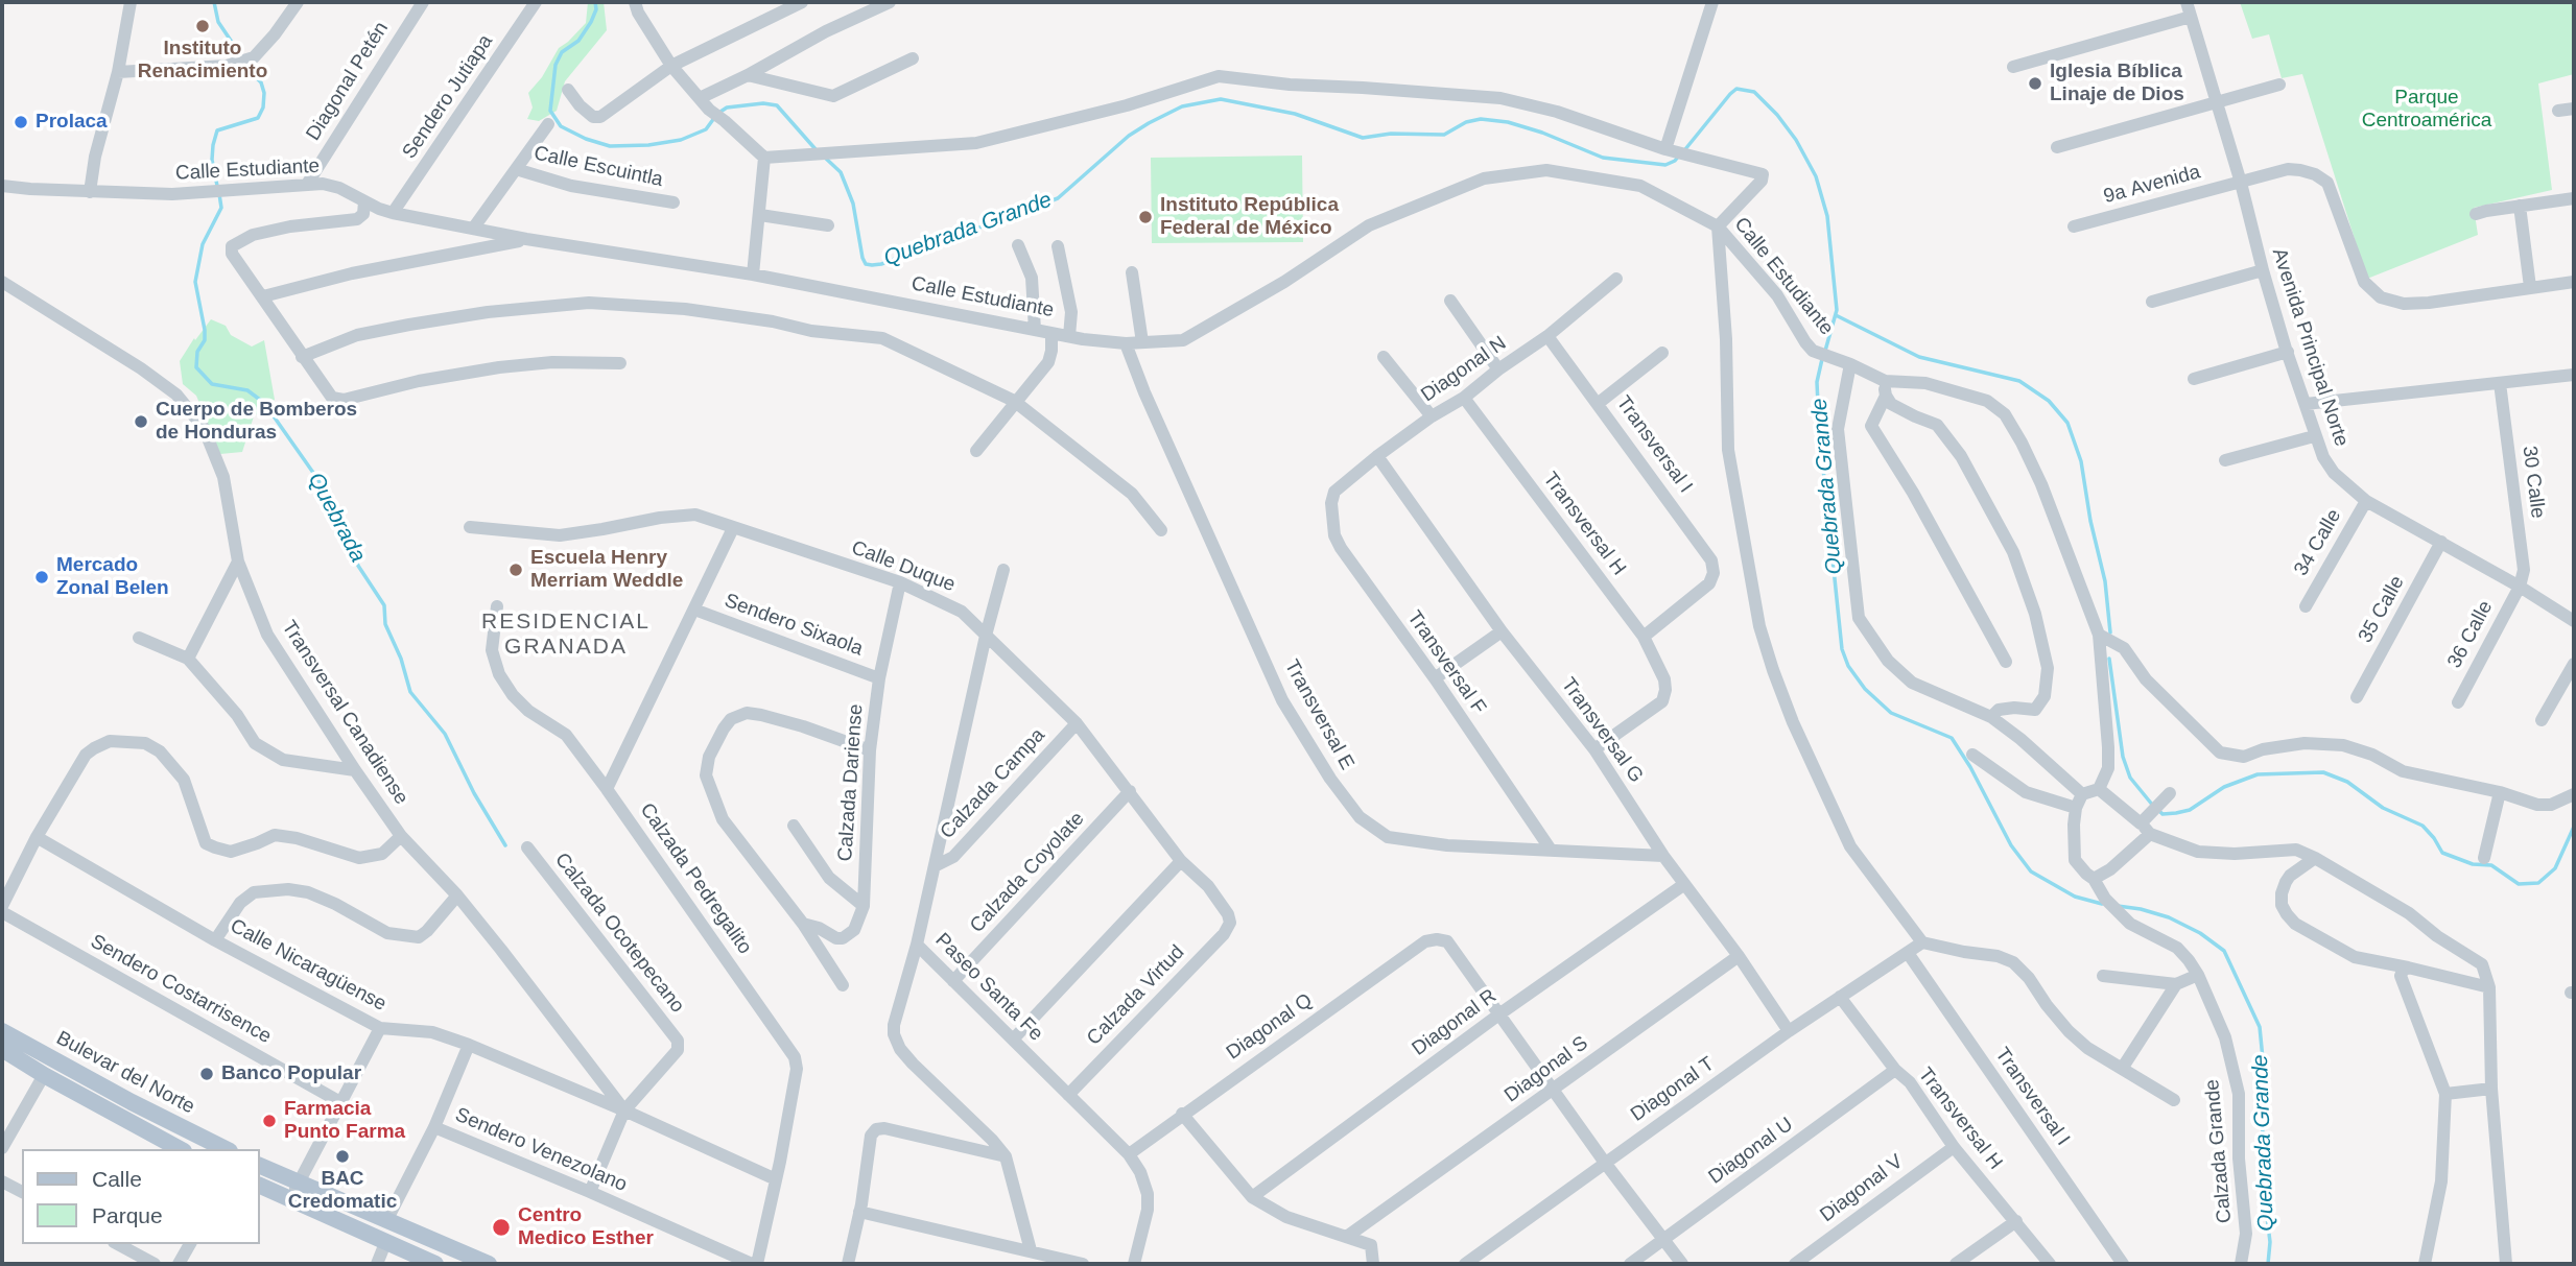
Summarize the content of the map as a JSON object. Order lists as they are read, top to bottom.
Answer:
{
  "streets": {
    "main road": ["Bulevar del Norte"],
    "street": [
      "Diagonal Petén",
      "Sendero Jutiapa",
      "Calle Escuintla",
      "Calle Estudiante",
      "9a Avenida",
      "Avenida Principal Norte",
      "Diagonal N",
      "Transversal I",
      "30 Calle",
      "Transversal H",
      "34 Calle",
      "Calle Duque",
      "35 Calle",
      "Sendero Sixaola",
      "36 Calle",
      "Transversal F",
      "Transversal Canadiense",
      "Transversal E",
      "Transversal G",
      "Calzada Dariense",
      "Calzada Campa",
      "Calzada Coyolate",
      "Calzada Pedregalito",
      "Calzada Ocotepecano",
      "Calle Nicaragüense",
      "Paseo Santa Fe",
      "Sendero Costarrisence",
      "Calzada Virtud",
      "Diagonal R",
      "Diagonal Q",
      "Diagonal S",
      "Diagonal T",
      "Sendero Venezolano",
      "Diagonal U",
      "Calzada Grande",
      "Diagonal V"
    ]
  },
  "crossings": [
    ["Diagonal Petén", "Calle Estudiante"],
    ["Sendero Jutiapa", "Calle Estudiante"],
    ["Calle Estudiante", "Transversal E"],
    ["9a Avenida", "Avenida Principal Norte"],
    ["Avenida Principal Norte", "30 Calle"],
    ["Avenida Principal Norte", "34 Calle"],
    ["Avenida Principal Norte", "35 Calle"],
    ["Avenida Principal Norte", "36 Calle"],
    ["Diagonal N", "Transversal I"],
    ["Diagonal N", "Transversal H"],
    ["Diagonal N", "Transversal F"],
    ["Diagonal N", "Transversal G"],
    ["Transversal I", "Transversal H"],
    ["Transversal I", "Diagonal T"],
    ["30 Calle", "36 Calle"],
    ["Transversal H", "Transversal G"],
    ["Transversal H", "Diagonal T"],
    ["Transversal H", "Diagonal U"],
    ["Transversal H", "Diagonal V"],
    ["Calle Duque", "Calzada Dariense"],
    ["Calle Duque", "Calzada Campa"],
    ["Calle Duque", "Calzada Coyolate"],
    ["Calle Duque", "Paseo Santa Fe"],
    ["Calle Duque", "Calzada Virtud"],
    ["Sendero Sixaola", "Calzada Dariense"],
    ["Transversal F", "Transversal E"],
    ["Transversal Canadiense", "Calzada Ocotepecano"],
    ["Transversal Canadiense", "Calle Nicaragüense"],
    ["Transversal E", "Transversal G"],
    ["Transversal G", "Diagonal R"],
    ["Transversal G", "Diagonal S"],
    ["Transversal G", "Diagonal T"],
    ["Calzada Campa", "Paseo Santa Fe"],
    ["Calzada Coyolate", "Paseo Santa Fe"],
    ["Calzada Pedregalito", "Calle Nicaragüense"],
    ["Calzada Ocotepecano", "Calle Nicaragüense"],
    ["Calzada Ocotepecano", "Sendero Venezolano"],
    ["Paseo Santa Fe", "Calzada Virtud"],
    ["Paseo Santa Fe", "Diagonal Q"],
    ["Diagonal R", "Diagonal Q"]
  ],
  "districts": ["RESIDENCIAL GRANADA"],
  "water": ["Quebrada Grande", "Quebrada"],
  "parks": ["Parque Centroamérica"],
  "places": [
    "Instituto Renacimiento",
    "Iglesia Bíblica Linaje de Dios",
    "Prolaca",
    "Instituto República Federal de México",
    "Cuerpo de Bomberos de Honduras",
    "Escuela Henry Merriam Weddle",
    "Mercado Zonal Belen",
    "Banco Popular",
    "Farmacia Punto Farma",
    "BAC Credomatic",
    "Centro Medico Esther"
  ],
  "legend": ["Calle", "Parque"]
}
